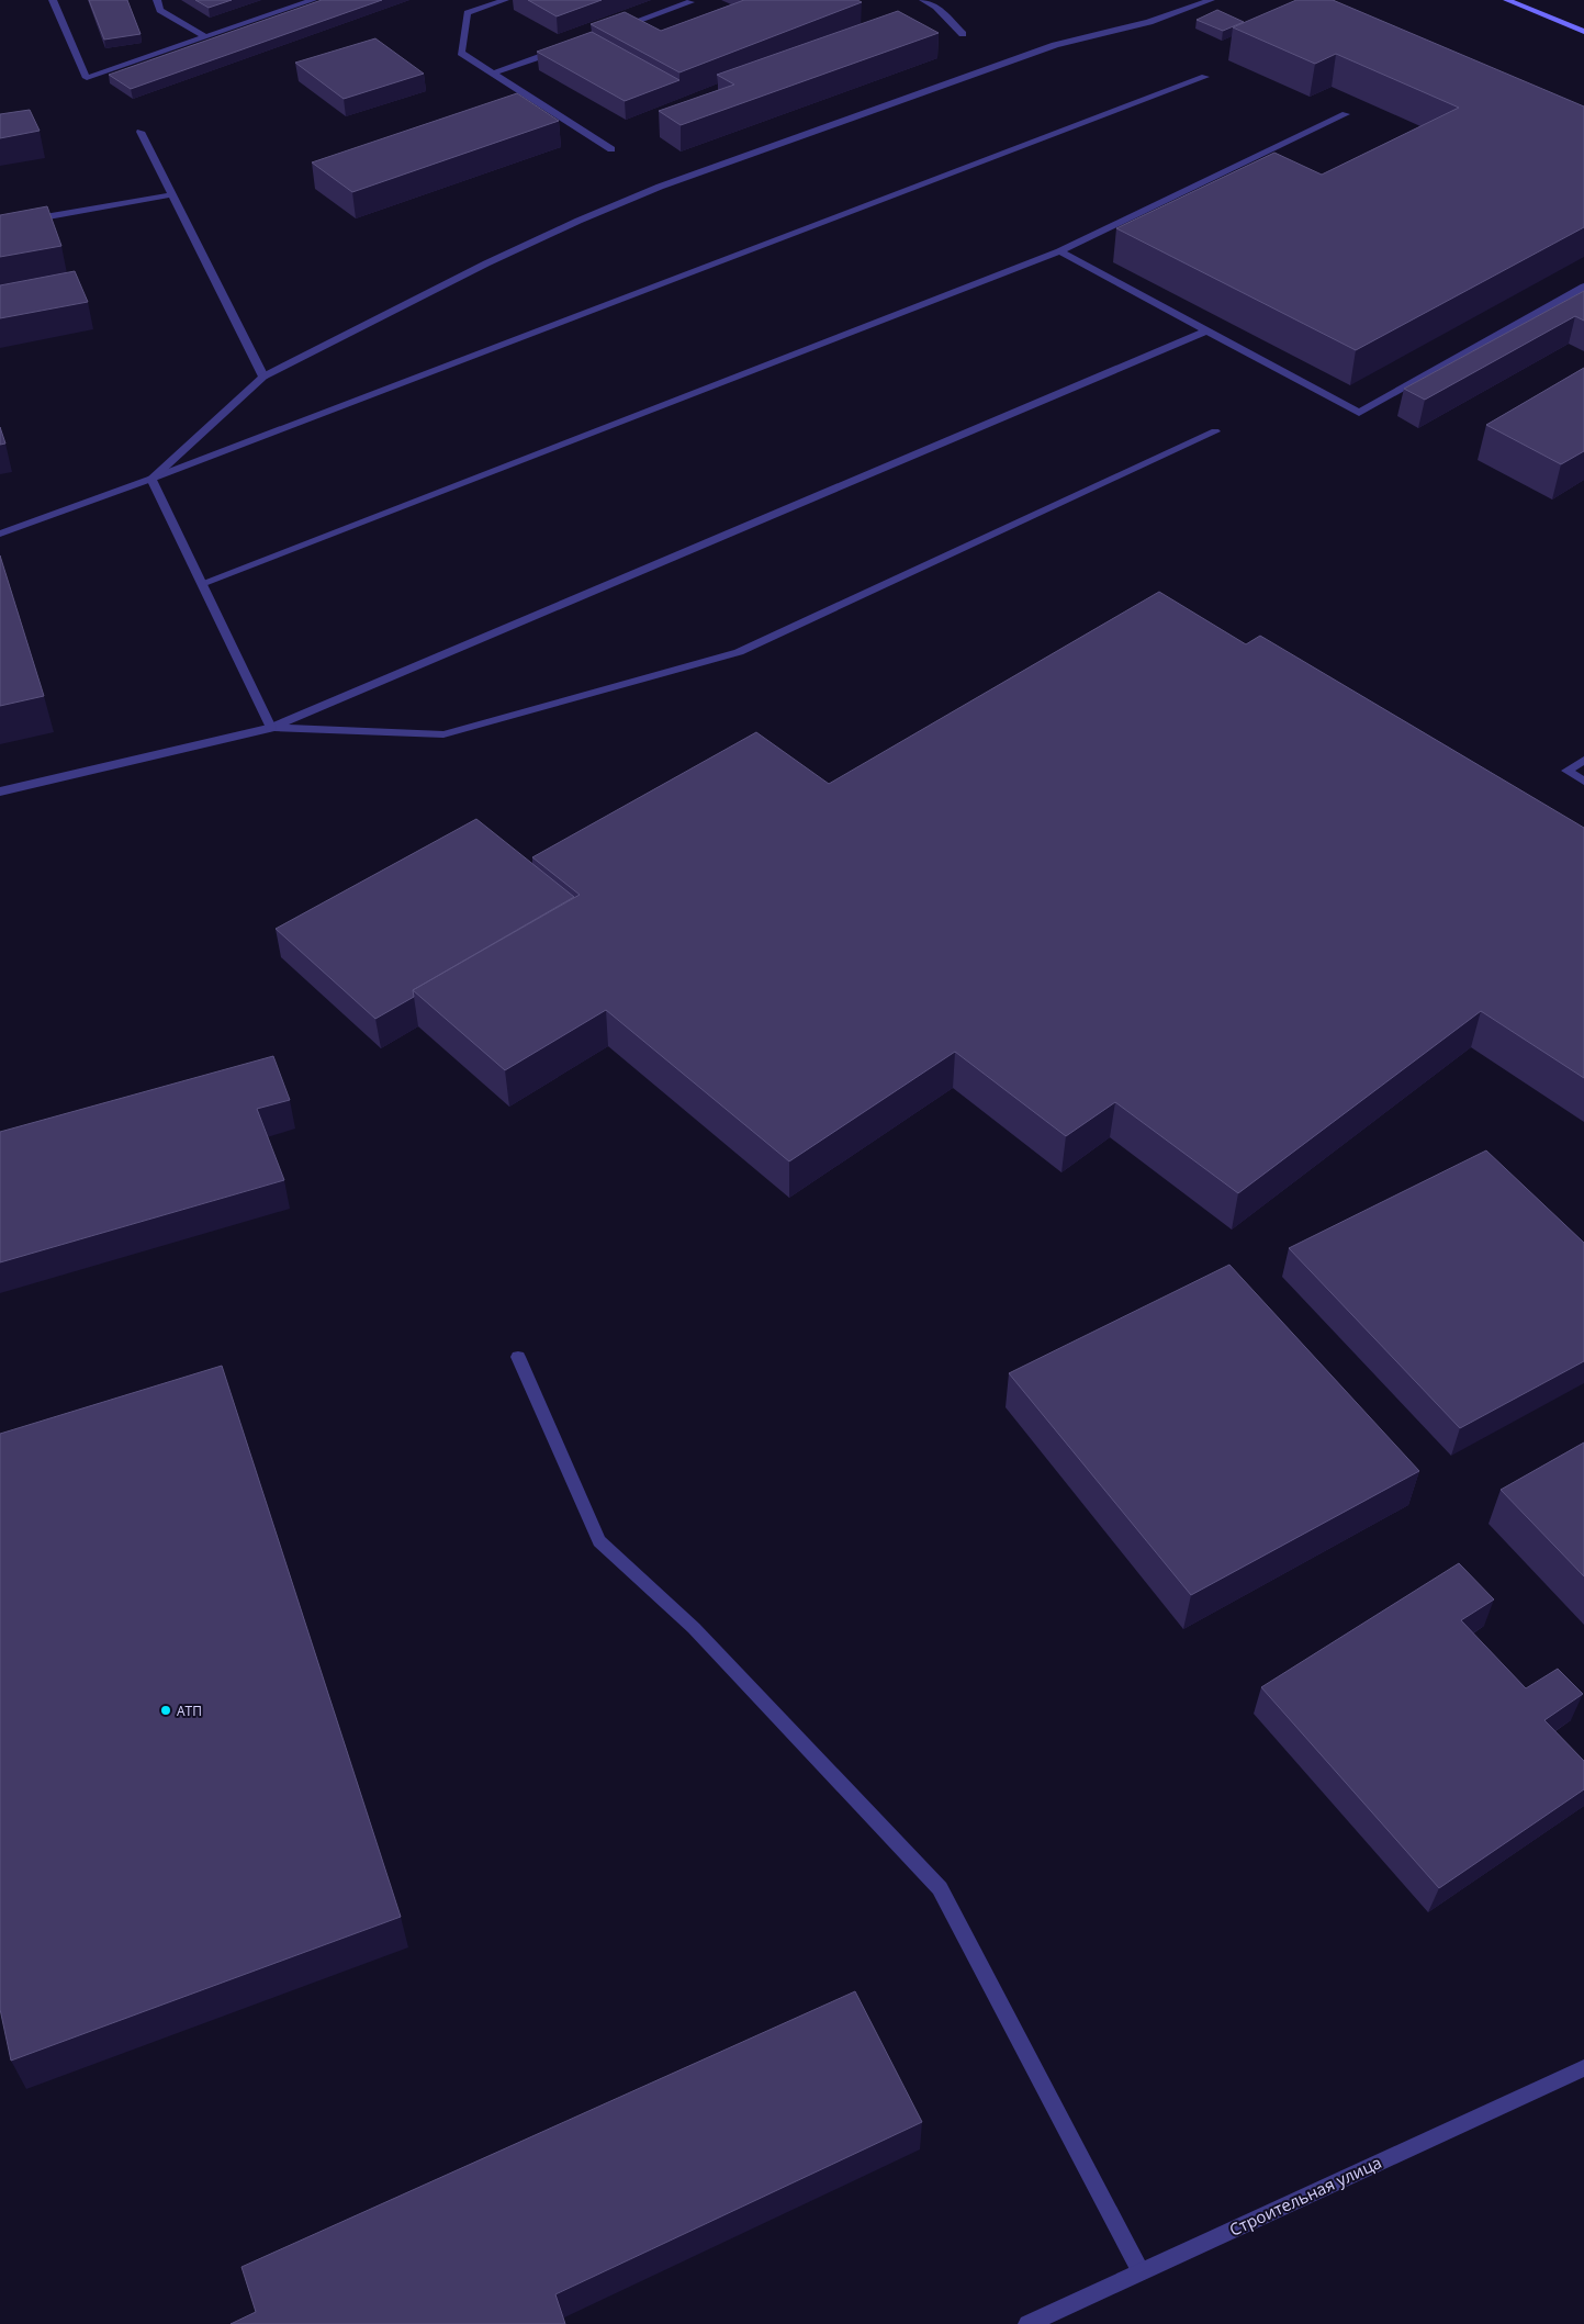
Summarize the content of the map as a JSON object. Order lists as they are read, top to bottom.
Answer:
{
  "streets": {
    "street": ["Строительная улица"]
  },
  "places": ["АТП"]
}
